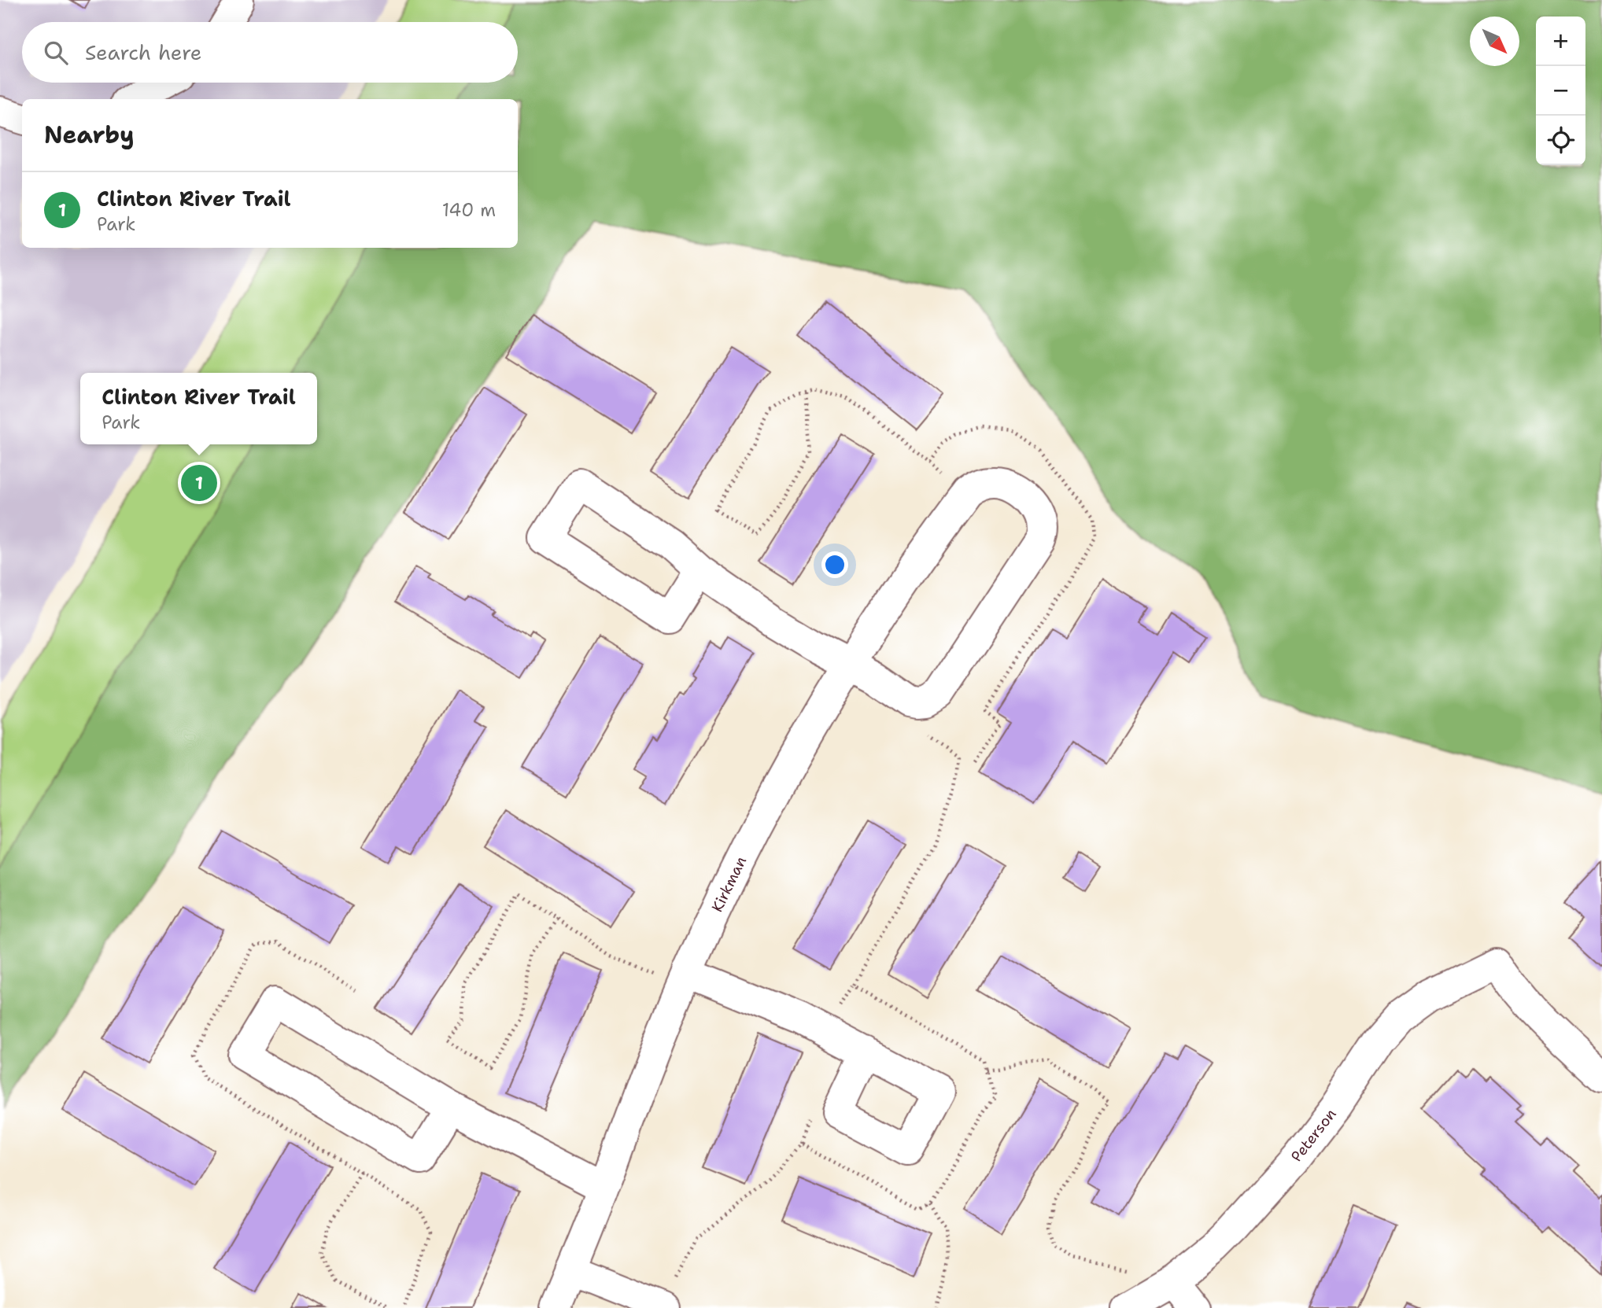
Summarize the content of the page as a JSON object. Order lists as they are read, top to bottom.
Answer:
{
  "streets": {
    "street": ["Kirkman", "Peterson"]
  },
  "north": "bottom right",
  "page": {
    "map_buttons": ["+", "−"],
    "search": "Search here",
    "heading": "Nearby",
    "list": [
      {
        "mark": "1",
        "name": "Clinton River Trail",
        "note": "Park",
        "value": "140 m"
      }
    ],
    "popup": ["Clinton River Trail", "Park"],
    "pins": "1"
  }
}
